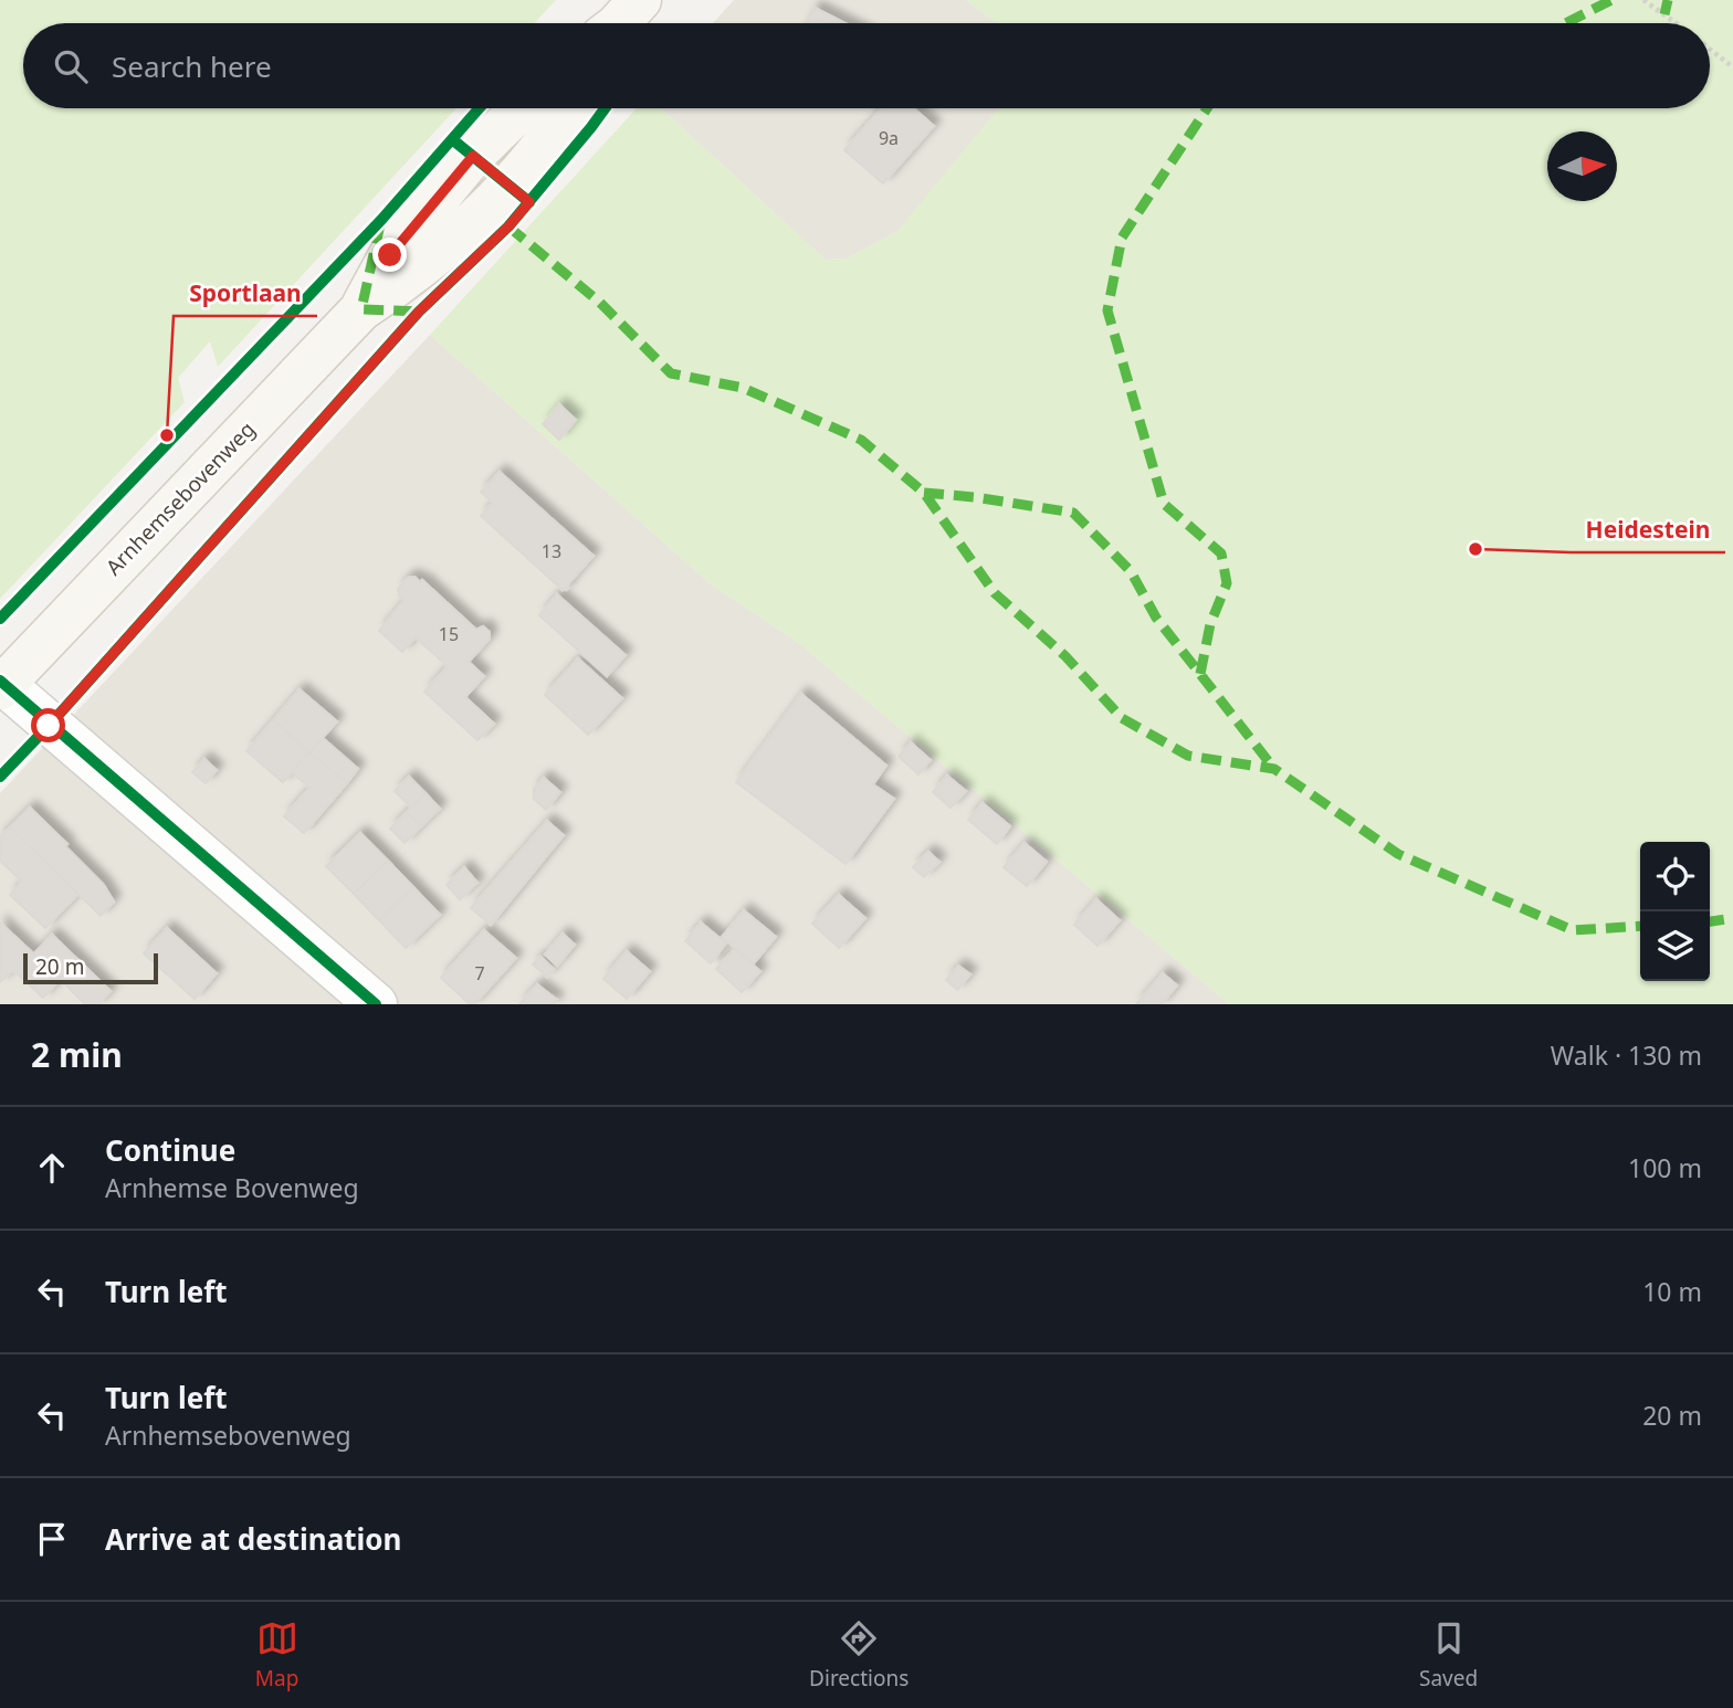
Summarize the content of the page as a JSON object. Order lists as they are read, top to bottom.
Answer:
{
  "streets": {
    "main road": ["Arnhemsebovenweg"]
  },
  "places": ["Sportlaan", "Heidestein"],
  "house_numbers": [
    "9a",
    "13",
    "15",
    "7"
  ],
  "scale_bar": "20 m",
  "north": "right",
  "page": {
    "search": "Search here",
    "scale": "20 m",
    "heading": ["2 min", "Walk · 130 m"],
    "list": [
      ["Continue", "Arnhemse Bovenweg", "100 m"],
      ["Turn left", "10 m"],
      ["Turn left", "Arnhemsebovenweg", "20 m"],
      "Arrive at destination"
    ],
    "nav": ["Map", "Directions", "Saved"]
  }
}
